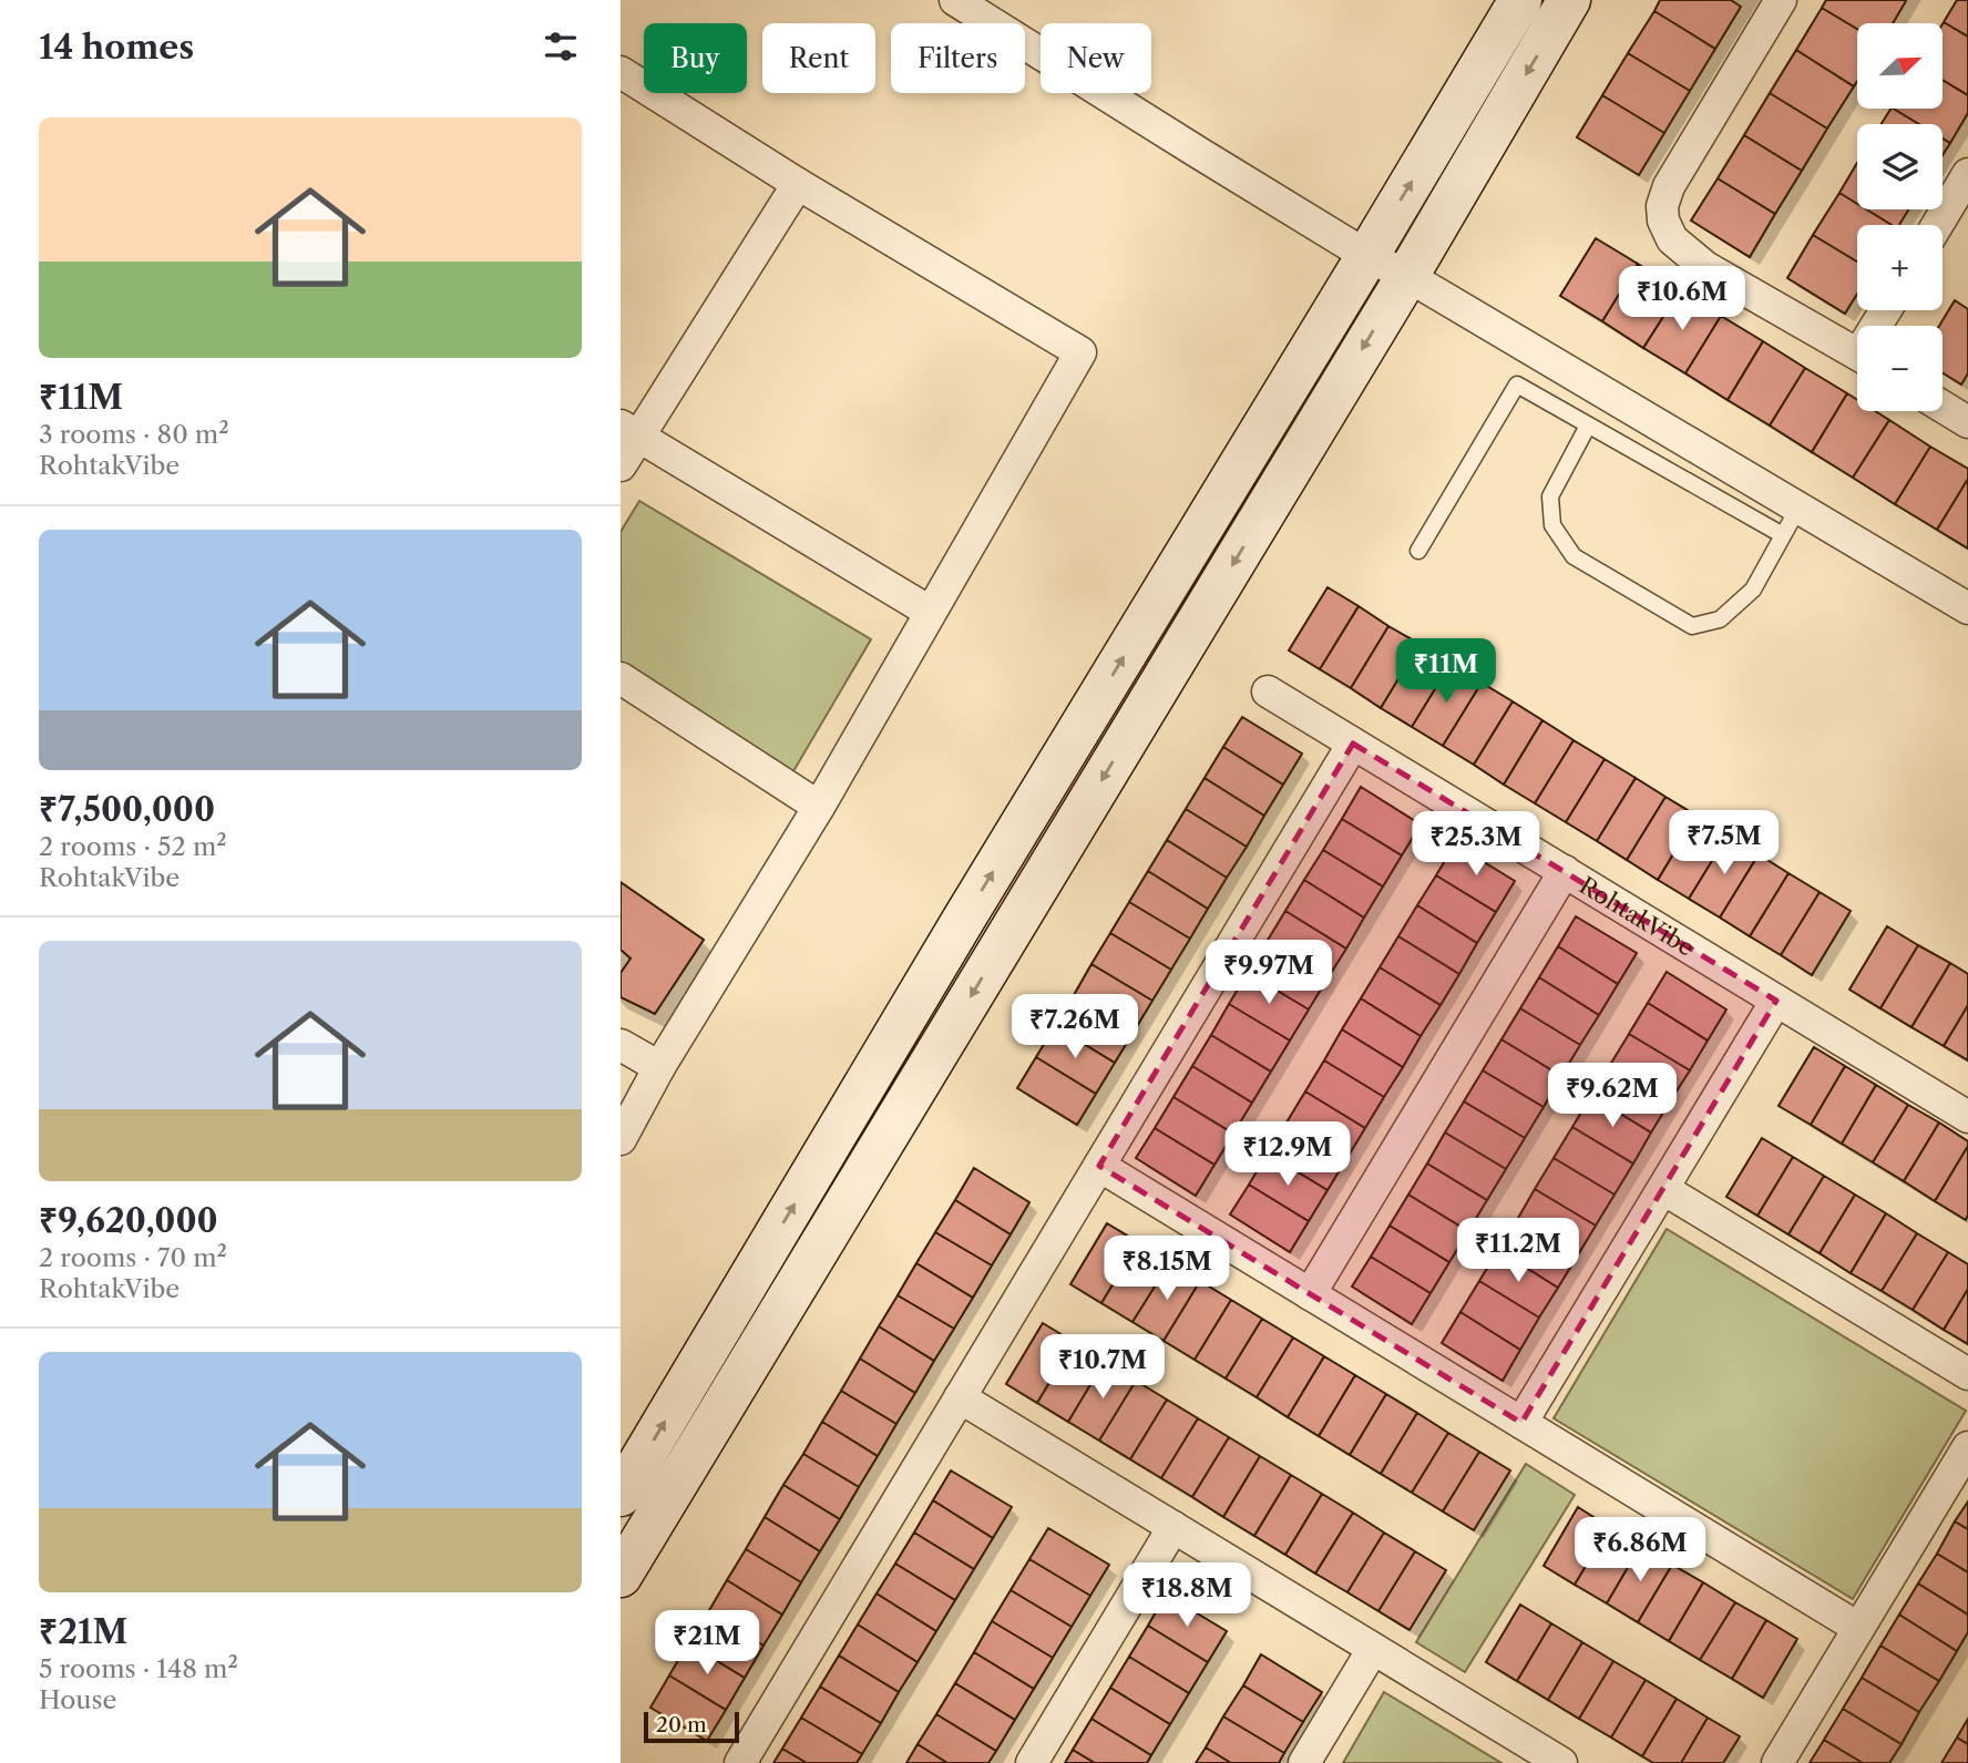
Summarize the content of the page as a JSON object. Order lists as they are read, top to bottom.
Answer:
{
  "streets": {
    "street": ["RohtakVibe"]
  },
  "scale_bar": "20 m",
  "north": "top right",
  "page": {
    "heading": "14 homes",
    "map_buttons": ["+", "−"],
    "chip": [
      "Buy",
      "Rent",
      "Filters",
      "New"
    ],
    "list": [
      {
        "name": "₹11M",
        "note": "3 rooms · 80 m² · RohtakVibe"
      },
      {
        "name": "₹7,500,000",
        "note": "2 rooms · 52 m² · RohtakVibe"
      },
      {
        "name": "₹9,620,000",
        "note": "2 rooms · 70 m² · RohtakVibe"
      },
      {
        "name": "₹21M",
        "note": "5 rooms · 148 m² · House"
      }
    ],
    "price": [
      "₹10.6M",
      "₹11M",
      "₹7.5M",
      "₹25.3M",
      "₹9.97M",
      "₹7.26M",
      "₹9.62M",
      "₹12.9M",
      "₹11.2M",
      "₹8.15M",
      "₹10.7M",
      "₹6.86M",
      "₹18.8M",
      "₹21M"
    ],
    "scale": "20 m"
  }
}
